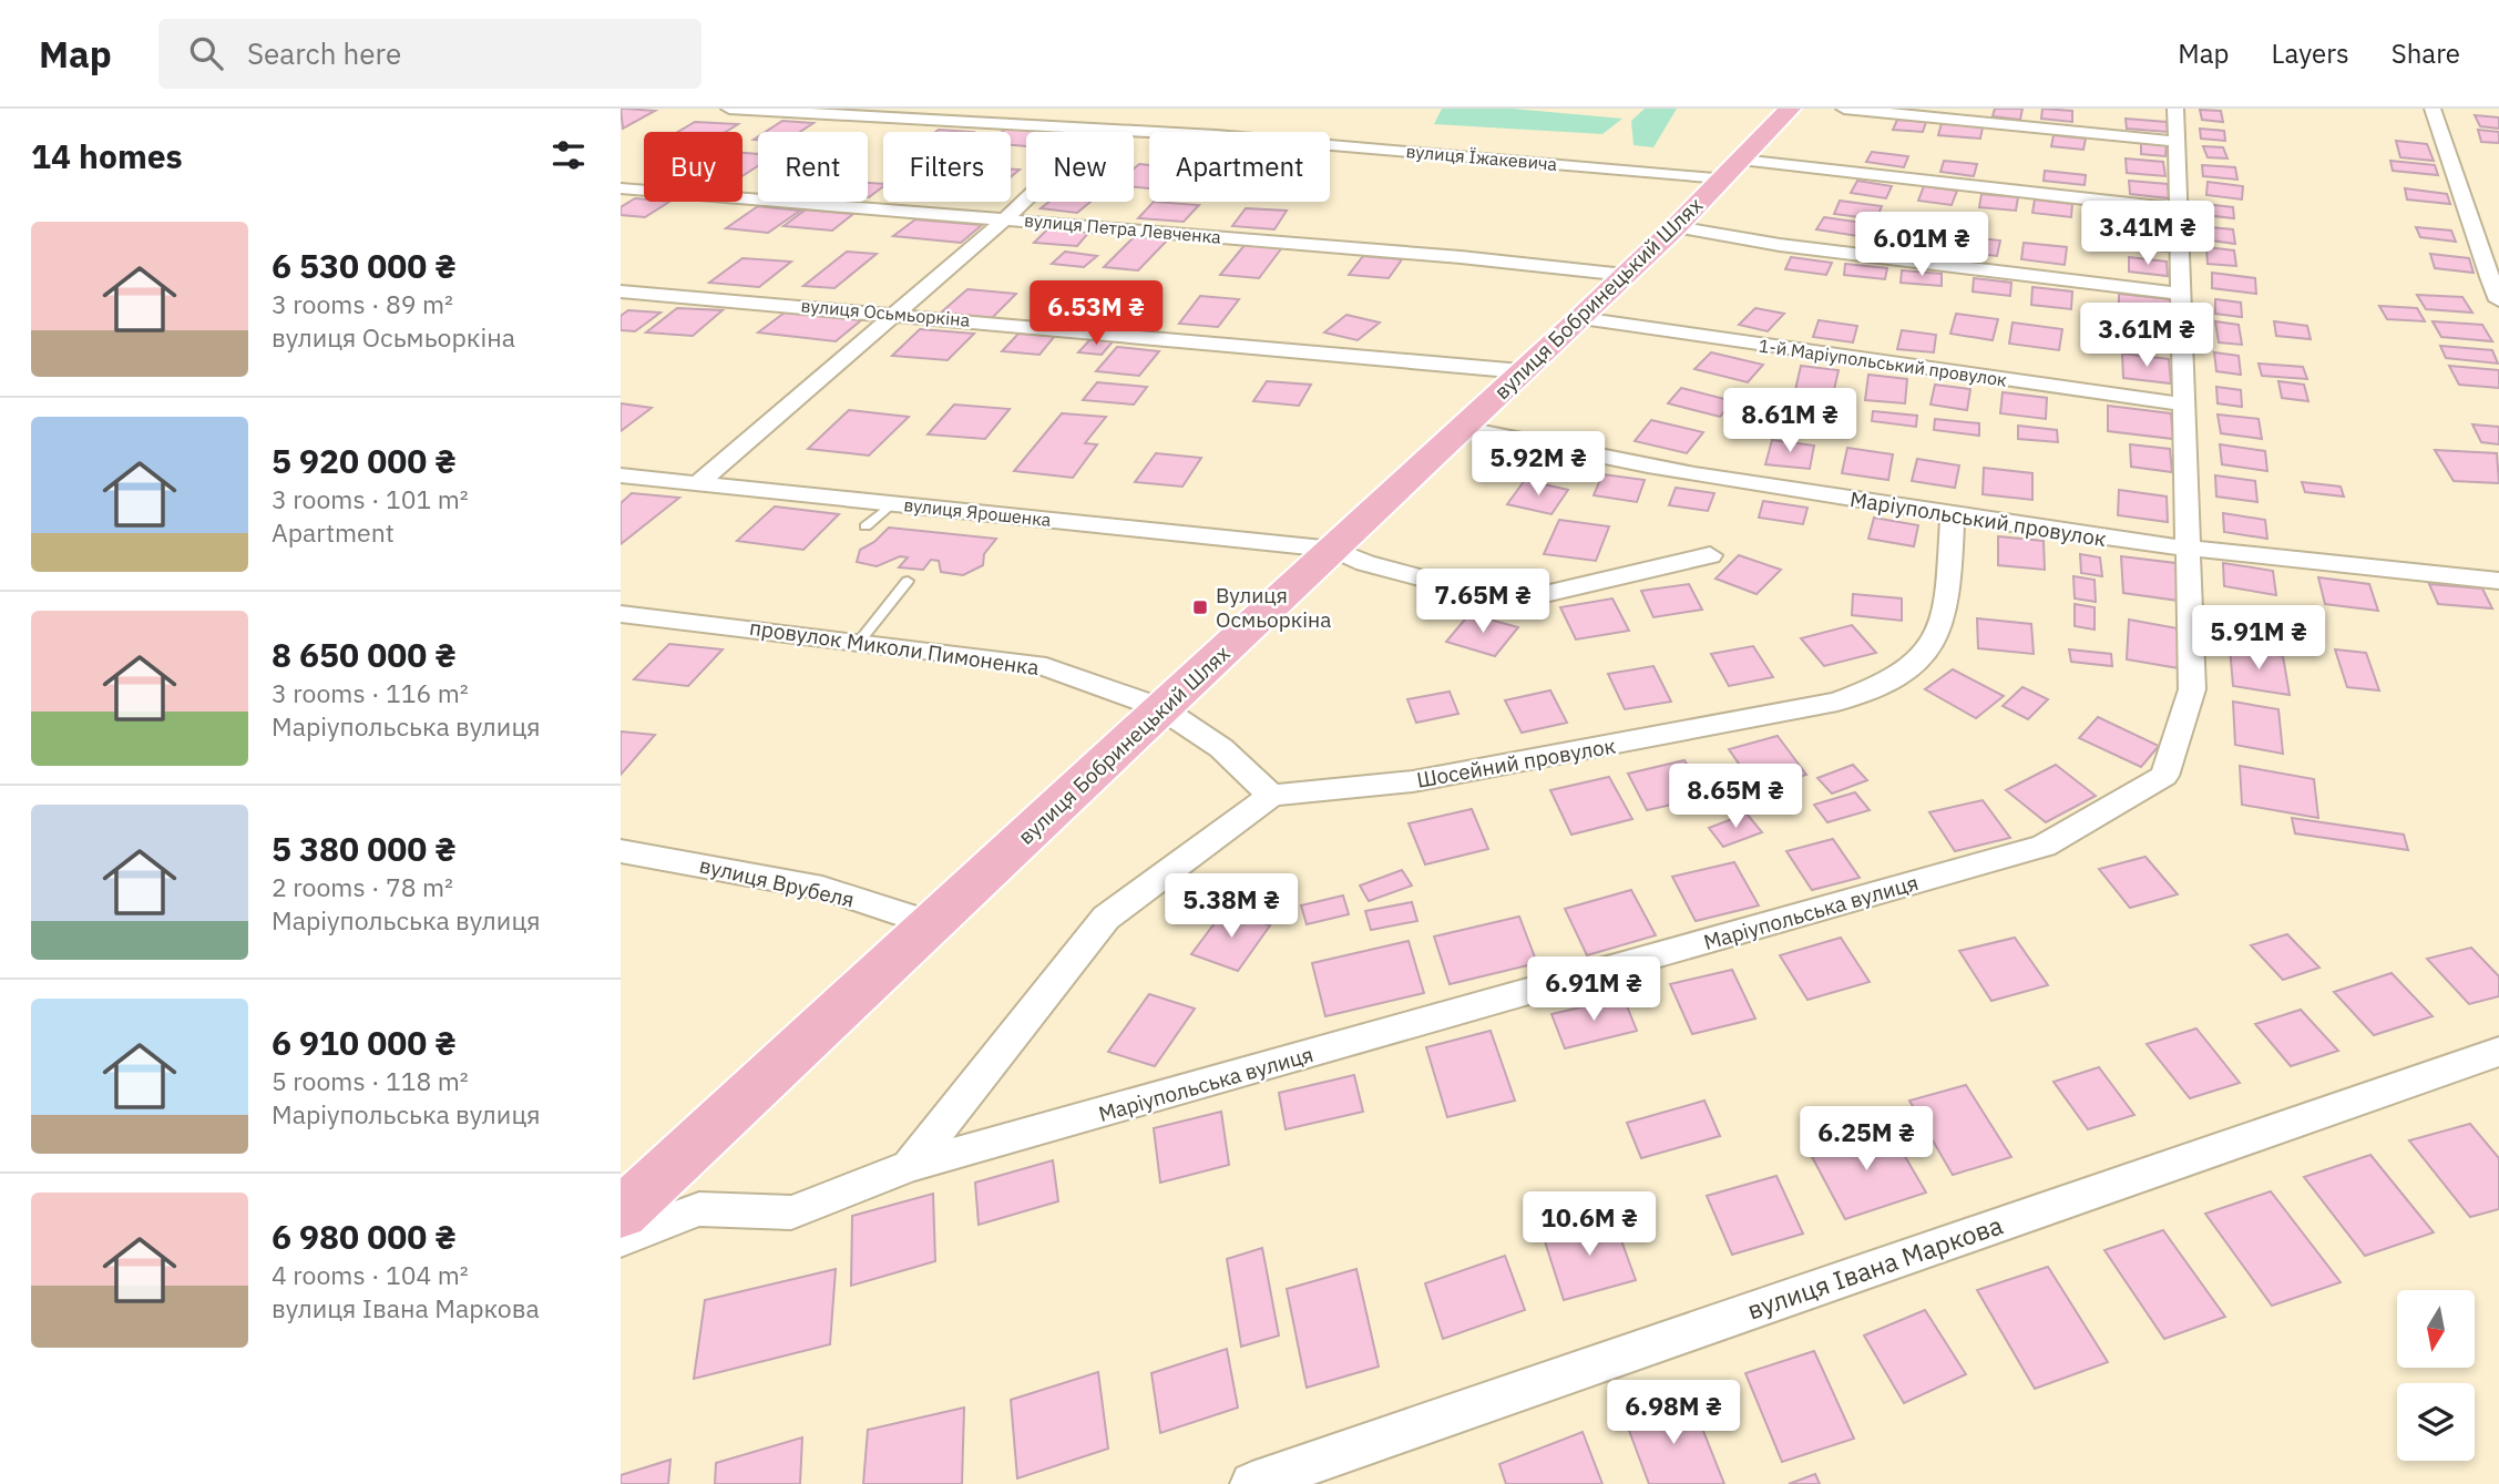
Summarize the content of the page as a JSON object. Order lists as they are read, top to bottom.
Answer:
{
  "streets": {
    "main road": ["вулиця Бобринецький Шлях"],
    "street": [
      "вулиця Їжакевича",
      "вулиця Петра Левченка",
      "вулиця Осьмьоркіна",
      "1-й Маріупольський провулок",
      "вулиця Ярошенка",
      "Маріупольський провулок",
      "провулок Миколи Пимоненка",
      "Шосейний провулок",
      "вулиця Врубеля",
      "Маріупольська вулиця",
      "вулиця Івана Маркова"
    ]
  },
  "crossings": [
    ["вулиця Їжакевича", "вулиця Бобринецький Шлях"],
    ["вулиця Їжакевича", "Маріупольська вулиця"],
    ["вулиця Петра Левченка", "вулиця Бобринецький Шлях"],
    ["вулиця Бобринецький Шлях", "вулиця Осьмьоркіна"],
    ["вулиця Бобринецький Шлях", "1-й Маріупольський провулок"],
    ["вулиця Бобринецький Шлях", "вулиця Ярошенка"],
    ["вулиця Бобринецький Шлях", "Маріупольський провулок"],
    ["вулиця Бобринецький Шлях", "провулок Миколи Пимоненка"],
    ["вулиця Бобринецький Шлях", "вулиця Врубеля"],
    ["1-й Маріупольський провулок", "Маріупольська вулиця"],
    ["Маріупольський провулок", "Шосейний провулок"],
    ["Маріупольський провулок", "Маріупольська вулиця"],
    ["провулок Миколи Пимоненка", "Шосейний провулок"]
  ],
  "places": {
    "transit": ["Вулиця Осмьоркіна"]
  },
  "north": "bottom",
  "page": {
    "header": "Map",
    "search": "Search here",
    "nav": ["Map", "Layers", "Share"],
    "heading": "14 homes",
    "chip": [
      "Buy",
      "Rent",
      "Filters",
      "New",
      "Apartment"
    ],
    "price": [
      "3.41M ₴",
      "6.01M ₴",
      "6.53M ₴",
      "3.61M ₴",
      "8.61M ₴",
      "5.92M ₴",
      "7.65M ₴",
      "5.91M ₴",
      "8.65M ₴",
      "5.38M ₴",
      "6.91M ₴",
      "6.25M ₴",
      "10.6M ₴",
      "6.98M ₴"
    ],
    "list": [
      {
        "name": "6 530 000 ₴",
        "note": "3 rooms · 89 m² · вулиця Осьмьоркіна"
      },
      {
        "name": "5 920 000 ₴",
        "note": "3 rooms · 101 m² · Apartment"
      },
      {
        "name": "8 650 000 ₴",
        "note": "3 rooms · 116 m² · Маріупольська вулиця"
      },
      {
        "name": "5 380 000 ₴",
        "note": "2 rooms · 78 m² · Маріупольська вулиця"
      },
      {
        "name": "6 910 000 ₴",
        "note": "5 rooms · 118 m² · Маріупольська вулиця"
      },
      {
        "name": "6 980 000 ₴",
        "note": "4 rooms · 104 m² · вулиця Івана Маркова"
      }
    ]
  }
}
